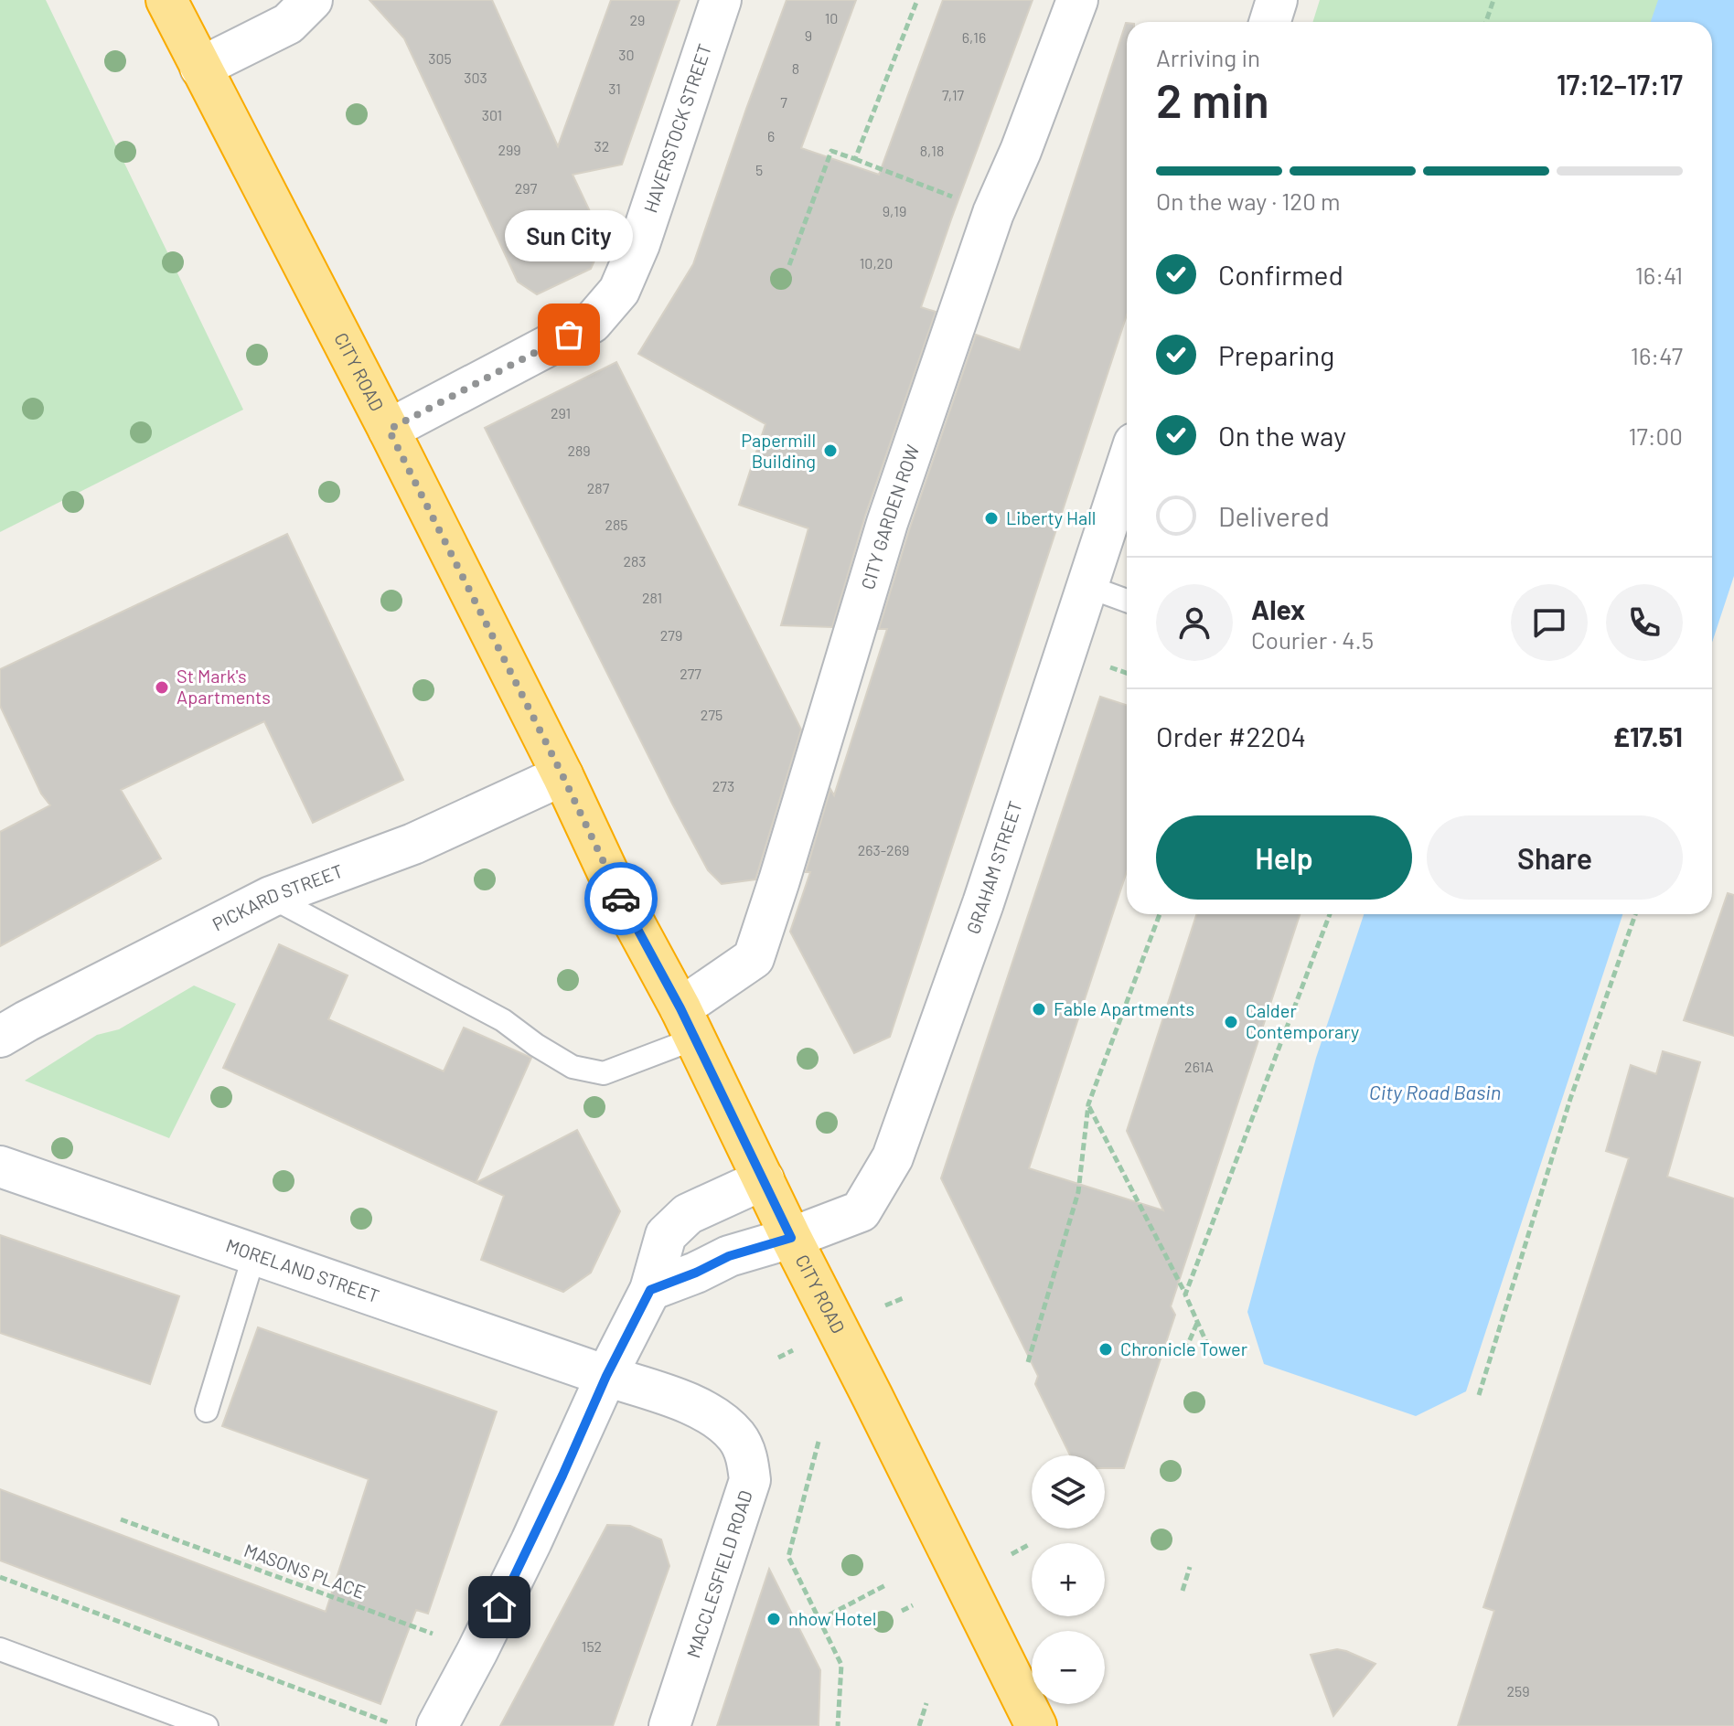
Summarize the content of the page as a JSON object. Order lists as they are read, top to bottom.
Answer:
{
  "streets": {
    "highway": ["CITY ROAD"],
    "street": [
      "HAVERSTOCK STREET",
      "CITY GARDEN ROW",
      "GRAHAM STREET",
      "PICKARD STREET",
      "MORELAND STREET",
      "MACCLESFIELD ROAD"
    ],
    "path": ["MASONS PLACE"]
  },
  "crossings": [
    ["HAVERSTOCK STREET", "CITY ROAD"],
    ["CITY ROAD", "CITY GARDEN ROW"],
    ["CITY ROAD", "GRAHAM STREET"],
    ["CITY ROAD", "PICKARD STREET"],
    ["MORELAND STREET", "MACCLESFIELD ROAD"]
  ],
  "water": ["City Road Basin"],
  "places": [
    "Sun City",
    "Papermill Building",
    "Liberty Hall",
    "St Mark's Apartments",
    "Fable Apartments",
    "Calder Contemporary",
    "Chronicle Tower",
    "nhow Hotel"
  ],
  "house_numbers": [
    "10",
    "29",
    "9",
    "6,16",
    "30",
    "305",
    "8",
    "303",
    "31",
    "7,17",
    "7",
    "301",
    "6",
    "32",
    "299",
    "8,18",
    "5",
    "297",
    "9,19",
    "10,20",
    "291",
    "289",
    "287",
    "285",
    "283",
    "281",
    "279",
    "277",
    "275",
    "273",
    "263-269",
    "261A",
    "152",
    "259"
  ],
  "page": {
    "heading": ["2 min", "Arriving in", "17:12–17:17"],
    "panel": [
      "Alex",
      "Courier · 4.5",
      "Order #2204",
      "£17.51"
    ],
    "bar": "On the way · 120 m",
    "bubble": "Sun City",
    "list": [
      ["Confirmed", "16:41"],
      ["Preparing", "16:47"],
      ["On the way", "17:00"],
      "Delivered"
    ],
    "buttons": ["Help", "Share"],
    "map_buttons": ["+", "−"]
  }
}
